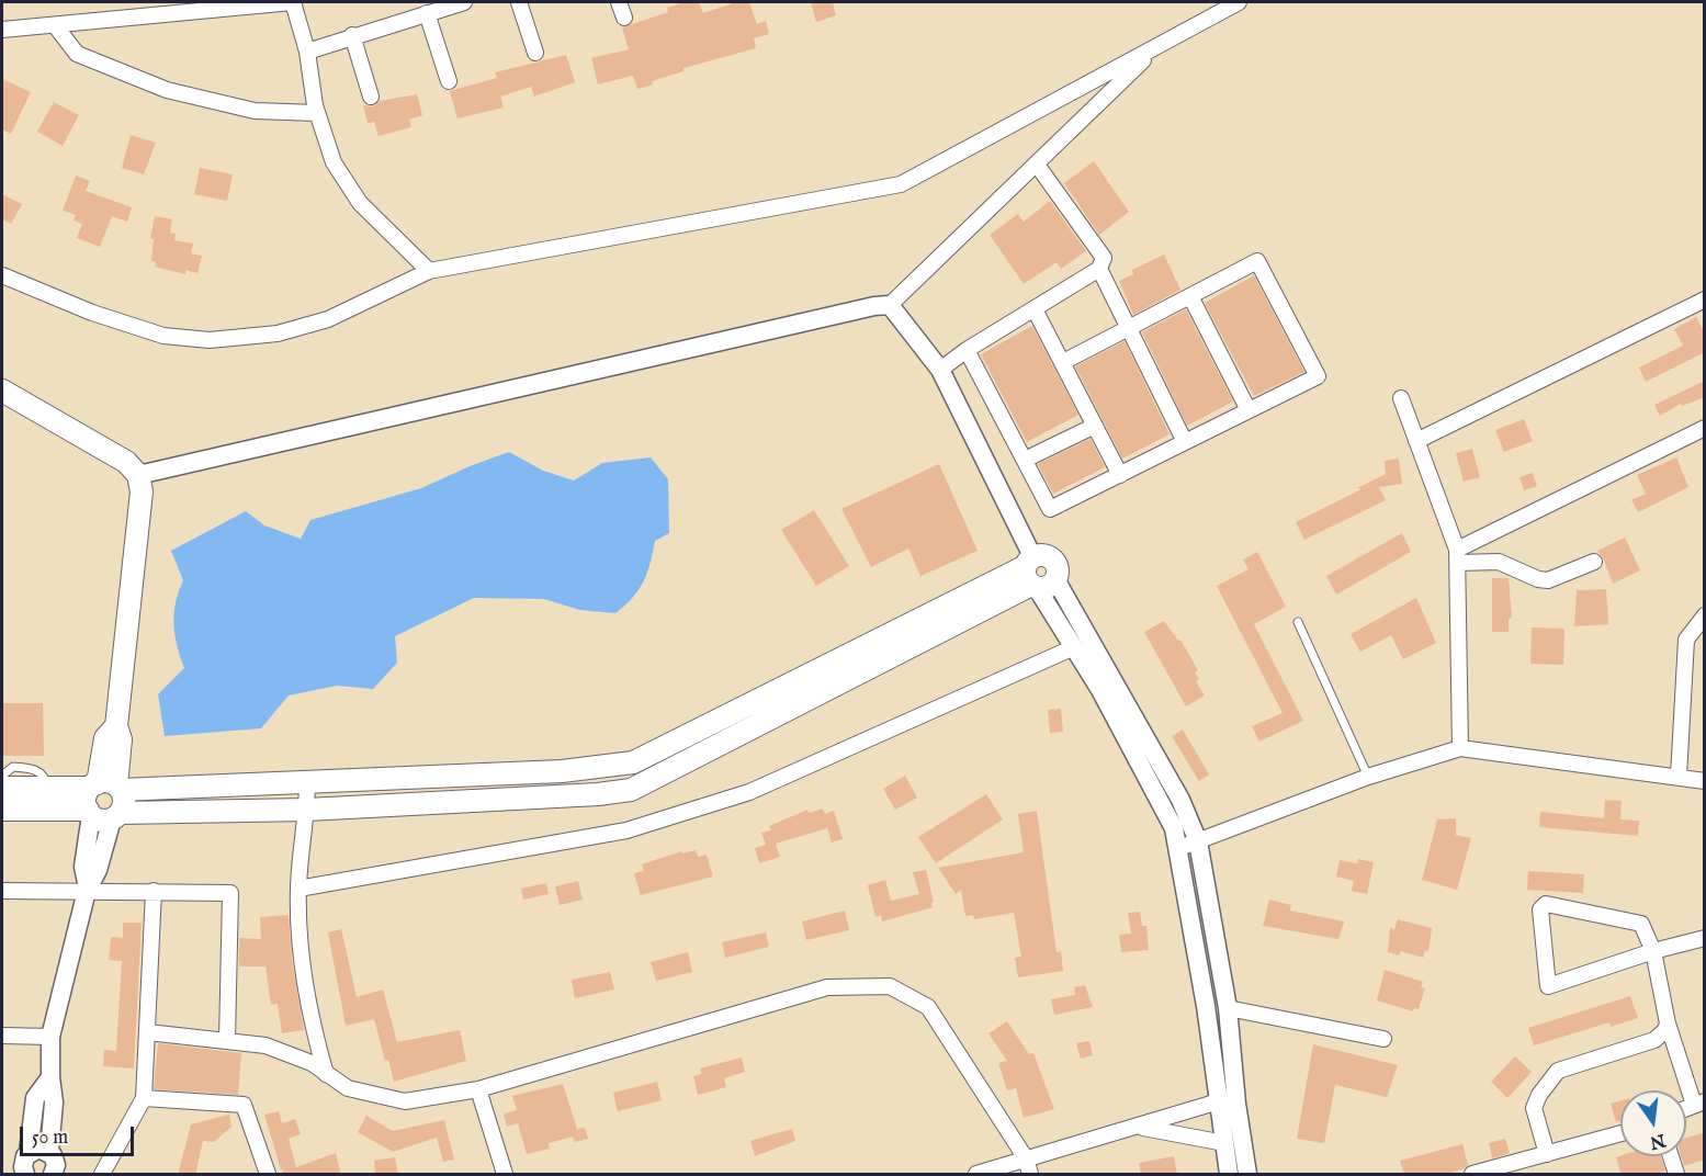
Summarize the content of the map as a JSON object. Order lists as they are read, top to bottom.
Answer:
{
  "scale_bar": "50 m",
  "north": "bottom"
}
